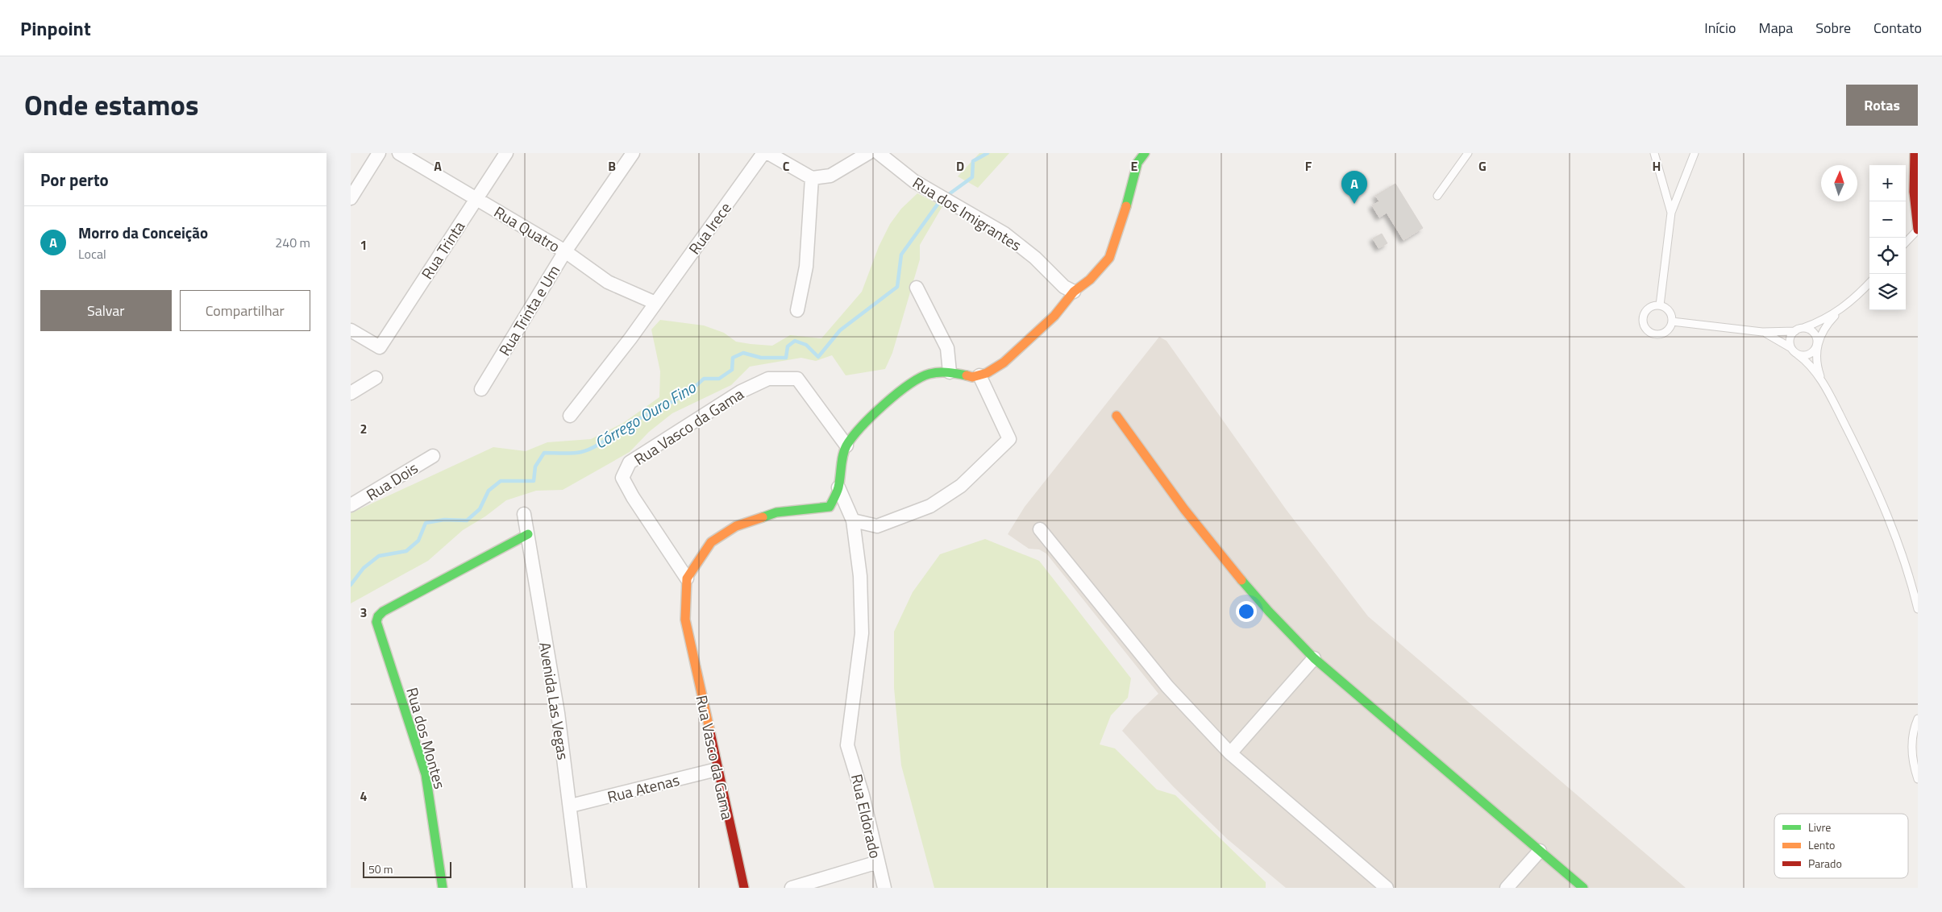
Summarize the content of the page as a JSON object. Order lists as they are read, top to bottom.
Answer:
{
  "streets": {
    "street": [
      "Rua dos Imigrantes",
      "Rua Irece",
      "Rua Quatro",
      "Rua Trinta",
      "Rua Trinta e Um",
      "Rua Vasco da Gama",
      "Rua Dois",
      "Avenida Las Vegas",
      "Rua dos Montes",
      "Rua Atenas",
      "Rua Eldorado"
    ]
  },
  "crossings": [
    ["Rua Irece", "Rua Quatro"],
    ["Rua Quatro", "Rua Trinta"],
    ["Rua Quatro", "Rua Trinta e Um"],
    ["Rua Vasco da Gama", "Rua Atenas"],
    ["Avenida Las Vegas", "Rua dos Montes"],
    ["Avenida Las Vegas", "Rua Atenas"]
  ],
  "water": ["Córrego Ouro Fino"],
  "legend": ["Livre", "Lento", "Parado"],
  "scale_bar": "50 m",
  "north": "top",
  "page": {
    "header": "Pinpoint",
    "nav": [
      "Início",
      "Mapa",
      "Sobre",
      "Contato"
    ],
    "title": "Onde estamos",
    "buttons": [
      "Rotas",
      ["Salvar", "Compartilhar"]
    ],
    "heading": "Por perto",
    "map_buttons": ["+", "−"],
    "pins": "A",
    "list": [
      {
        "mark": "A",
        "name": "Morro da Conceição",
        "note": "Local",
        "value": "240 m"
      }
    ],
    "scale": "50 m"
  },
  "grid": {
    "columns": [
      "A",
      "B",
      "C",
      "D",
      "E",
      "F",
      "G",
      "H"
    ],
    "rows": [
      "1",
      "2",
      "3",
      "4"
    ]
  }
}
